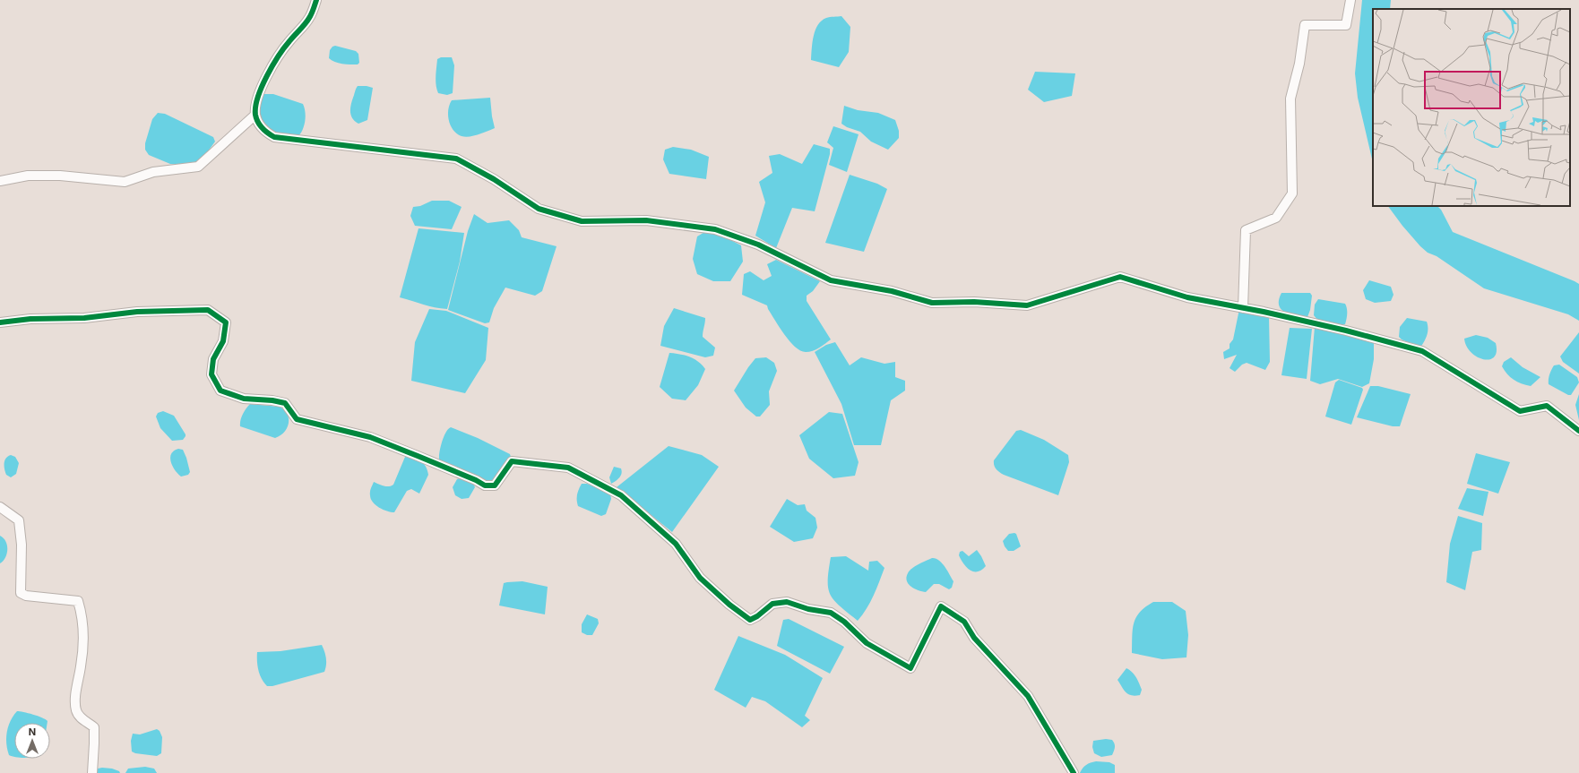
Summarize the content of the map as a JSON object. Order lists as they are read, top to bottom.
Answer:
{
  "north": "top"
}
